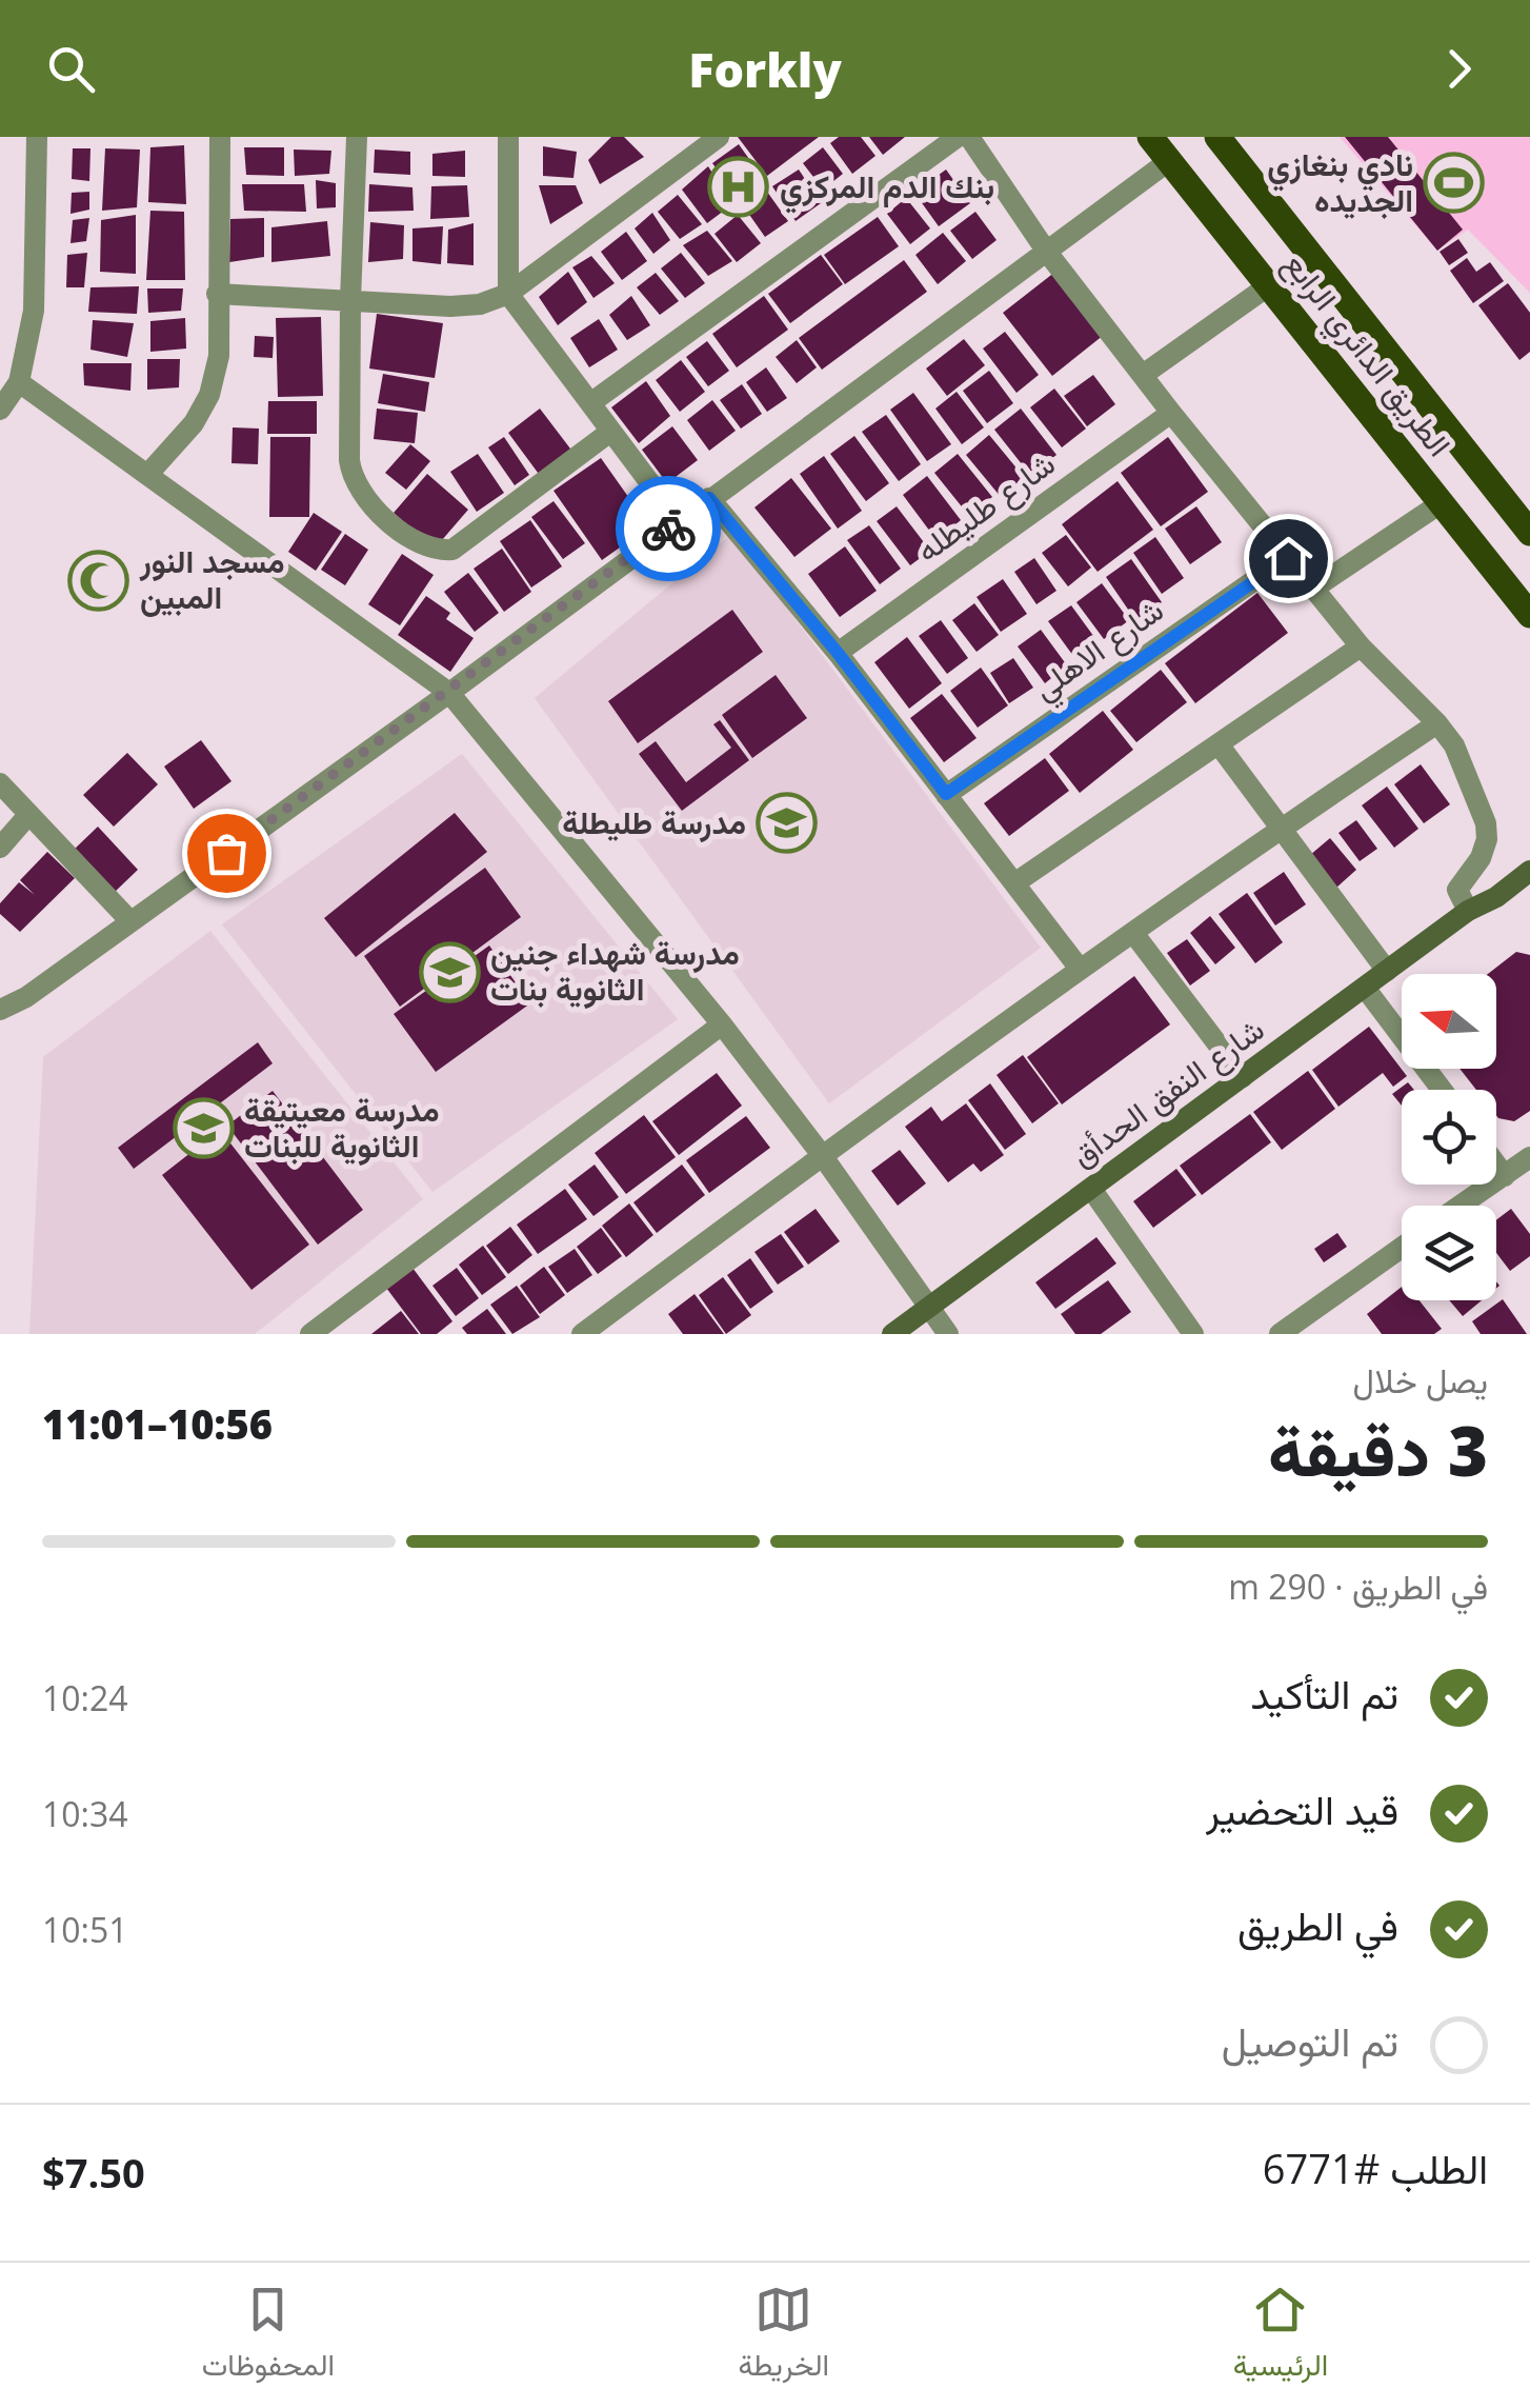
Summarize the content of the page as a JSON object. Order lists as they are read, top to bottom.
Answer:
{
  "streets": {
    "main road": ["الطريق الدائري الرابع", "شارع النفق الحدأق"],
    "street": ["شارع طليطله", "شارع الاهلي"]
  },
  "places": {
    "sports": ["نادي بنغازي الجديده"],
    "hospital": ["بنك الدم المركزي"],
    "mosque": ["مسجد النور المبين"],
    "school or university": ["مدرسة طليطلة", "مدرسة شهداء جنين الثانوية بنات", "مدرسة معيتيقة الثانوية للبنات"]
  },
  "north": "left",
  "page": {
    "header": "Forkly",
    "heading": ["3 دقيقة", "يصل خلال", "10:56–11:01"],
    "panel": ["الطلب #6771", "$7.50"],
    "bar": "في الطريق · 290 m",
    "list": [
      ["تم التأكيد", "10:24"],
      ["قيد التحضير", "10:34"],
      ["في الطريق", "10:51"],
      "تم التوصيل"
    ],
    "tabs": ["الرئيسية", "الخريطة", "المحفوظات"]
  }
}
